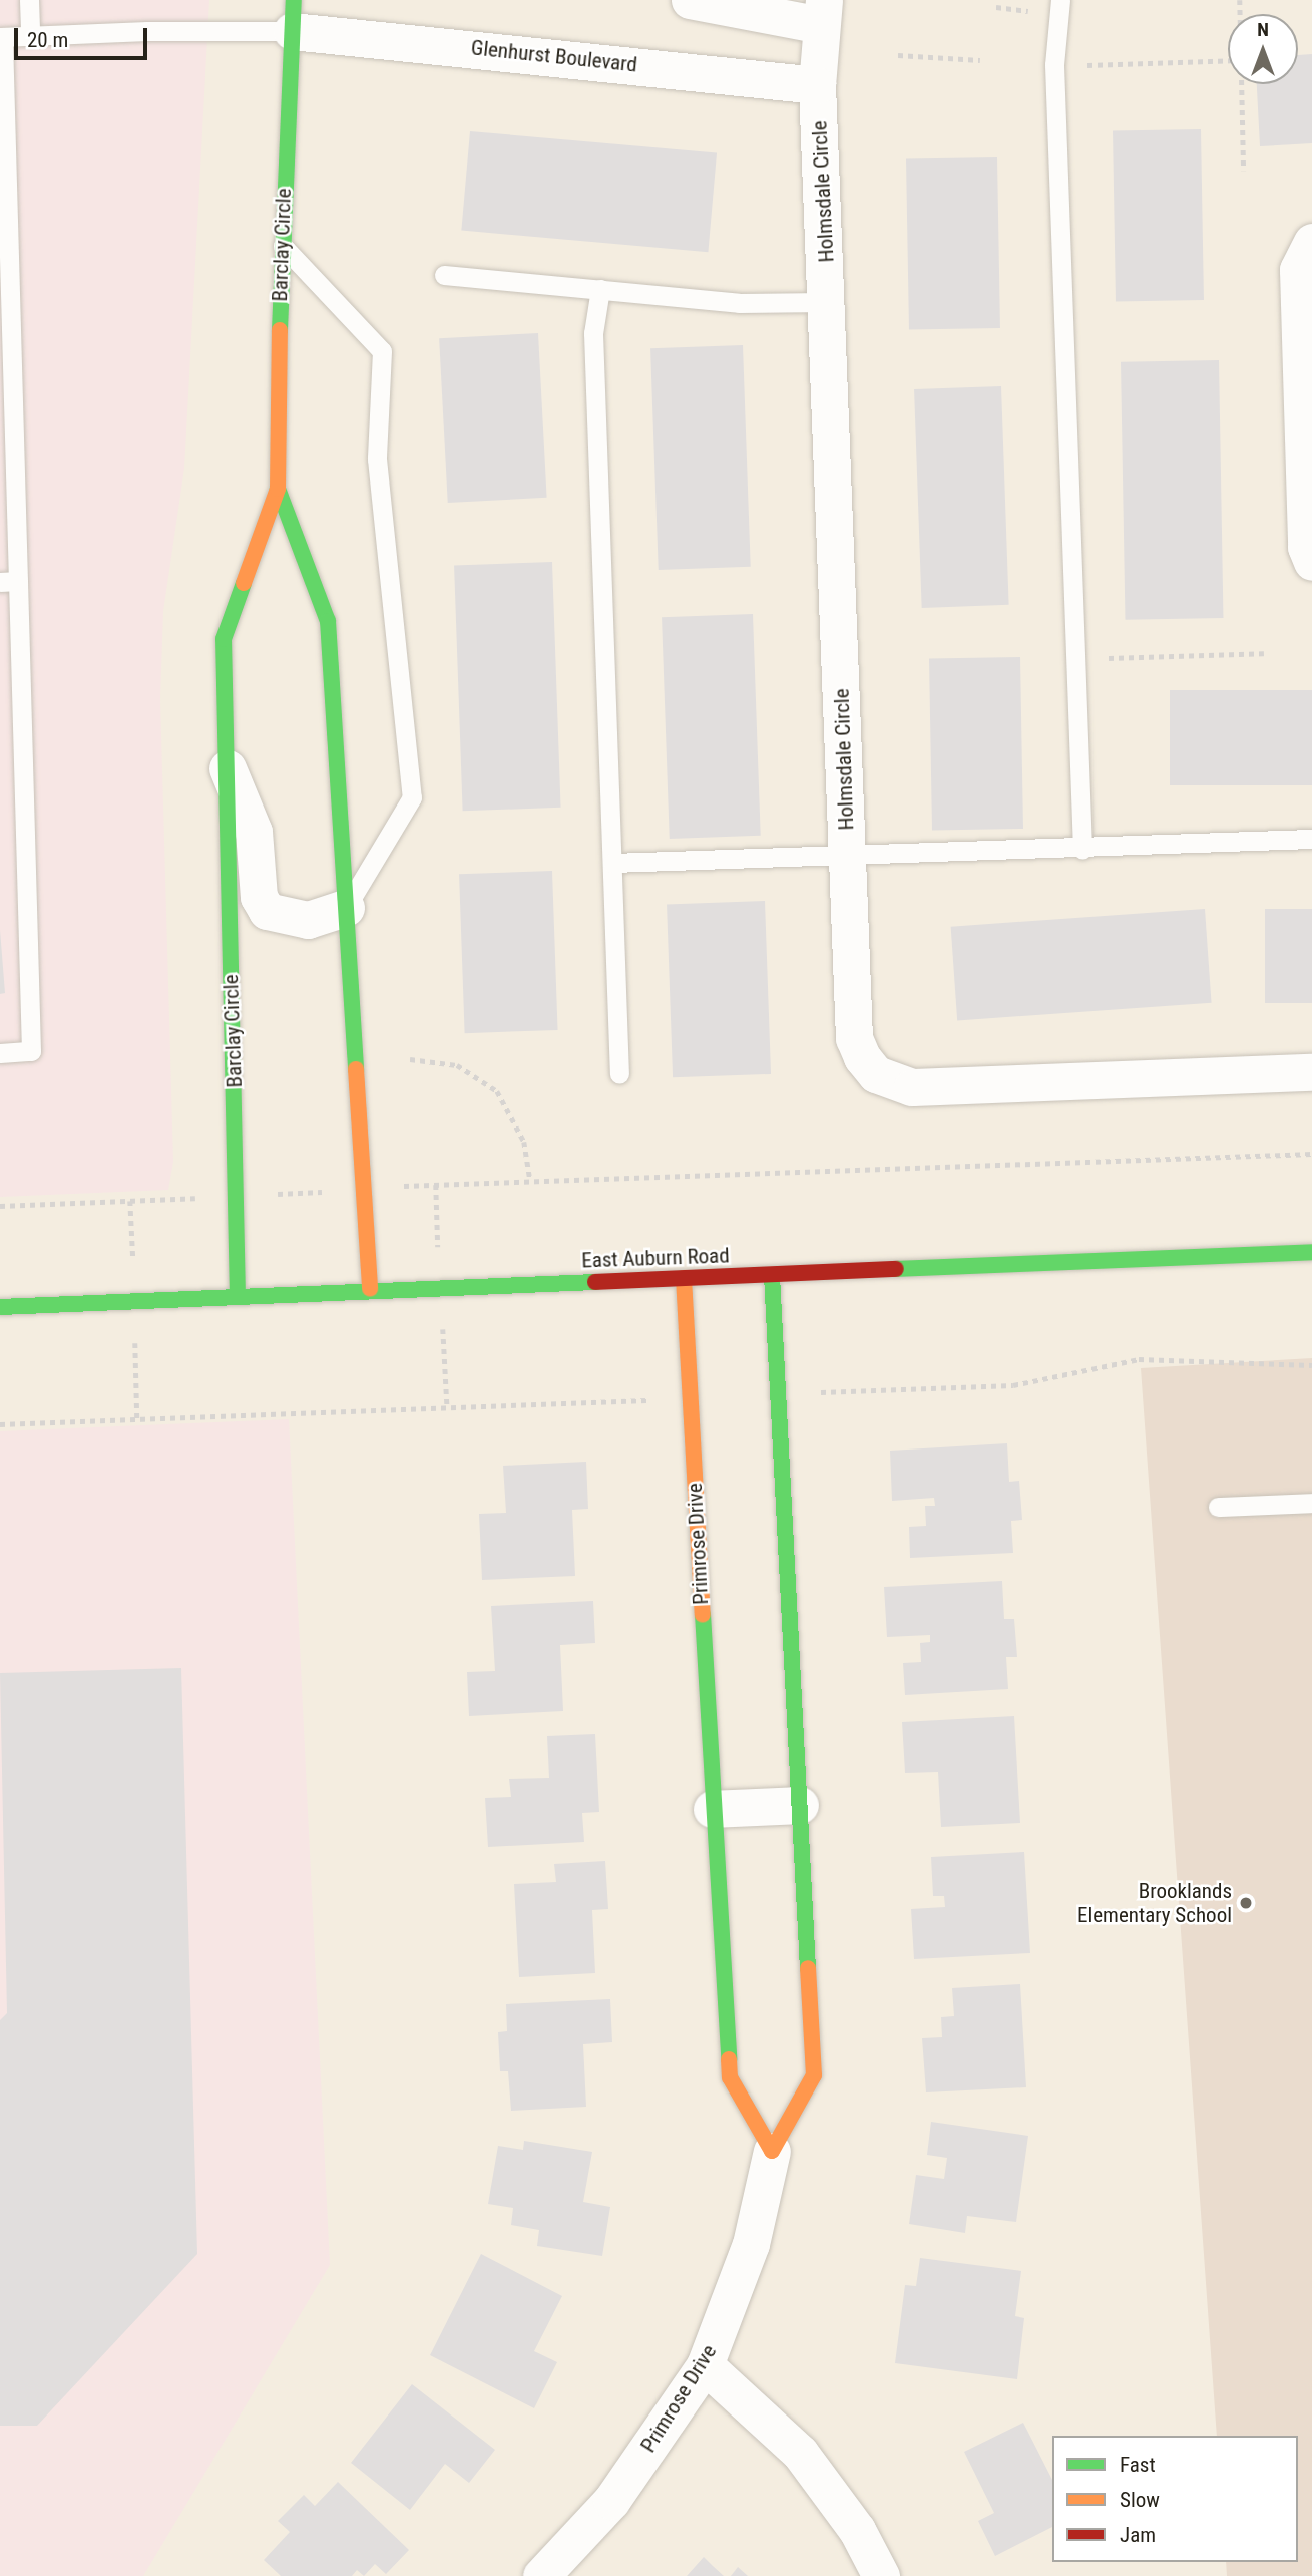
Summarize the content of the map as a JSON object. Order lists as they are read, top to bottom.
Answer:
{
  "streets": {
    "street": [
      "Glenhurst Boulevard",
      "Holmsdale Circle",
      "Barclay Circle",
      "East Auburn Road",
      "Primrose Drive"
    ]
  },
  "crossings": [
    ["Glenhurst Boulevard", "Holmsdale Circle"],
    ["Glenhurst Boulevard", "Barclay Circle"],
    ["Barclay Circle", "East Auburn Road"],
    ["East Auburn Road", "Primrose Drive"]
  ],
  "places": ["Brooklands Elementary School"],
  "legend": ["Fast", "Slow", "Jam"],
  "scale_bar": "20 m",
  "north": "top"
}
